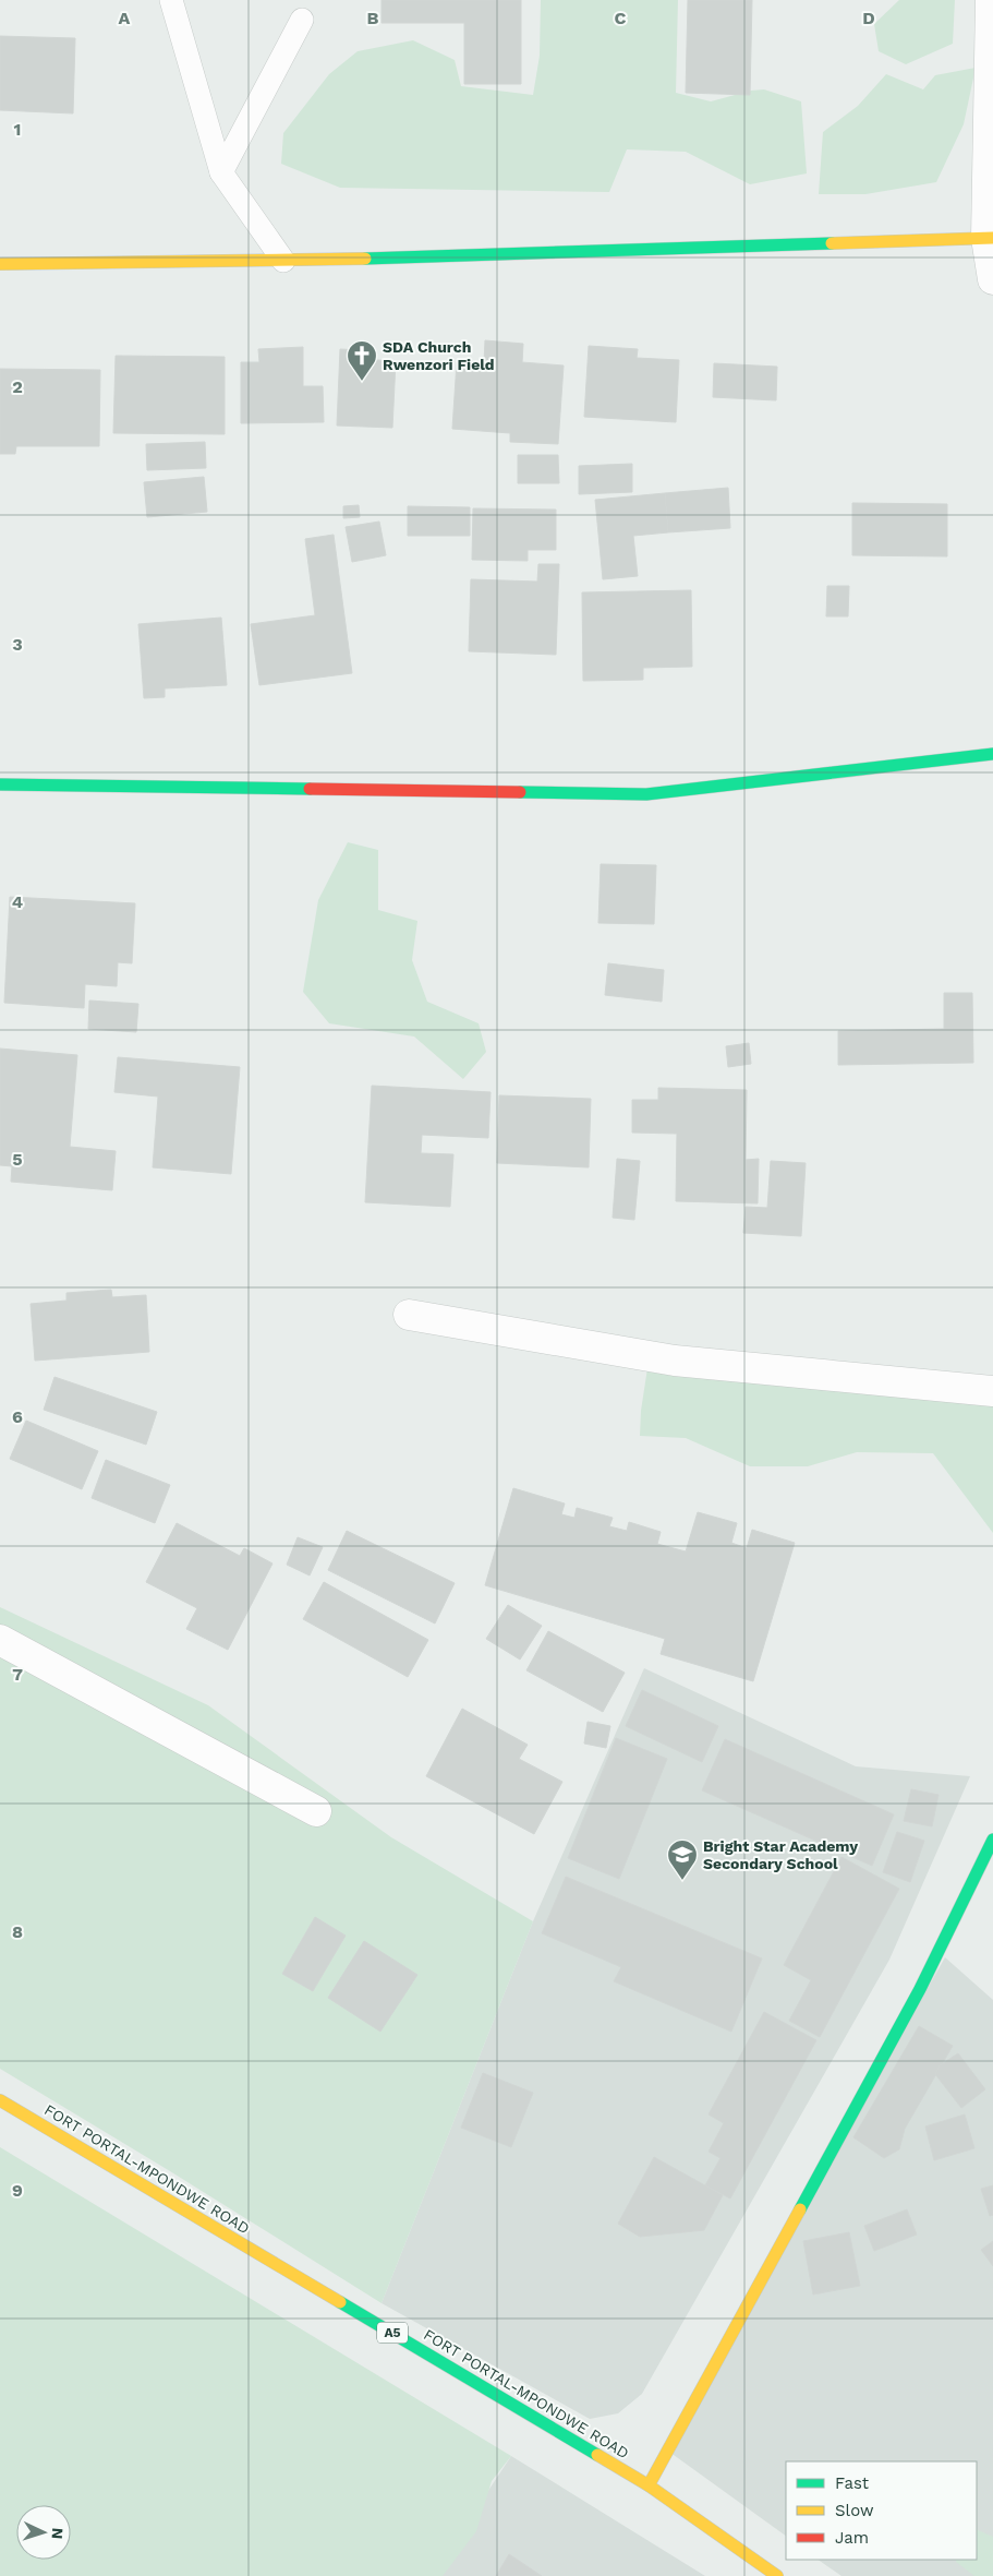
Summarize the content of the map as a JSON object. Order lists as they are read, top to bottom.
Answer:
{
  "streets": {
    "main road": ["FORT PORTAL-MPONDWE ROAD", "A5"]
  },
  "places": {
    "church": ["SDA Church Rwenzori Field"],
    "school or university": ["Bright Star Academy Secondary School"]
  },
  "legend": ["Fast", "Slow", "Jam"],
  "north": "right",
  "grid": {
    "columns": [
      "A",
      "B",
      "C",
      "D"
    ],
    "rows": [
      "1",
      "2",
      "3",
      "4",
      "5",
      "6",
      "7",
      "8",
      "9"
    ]
  }
}
